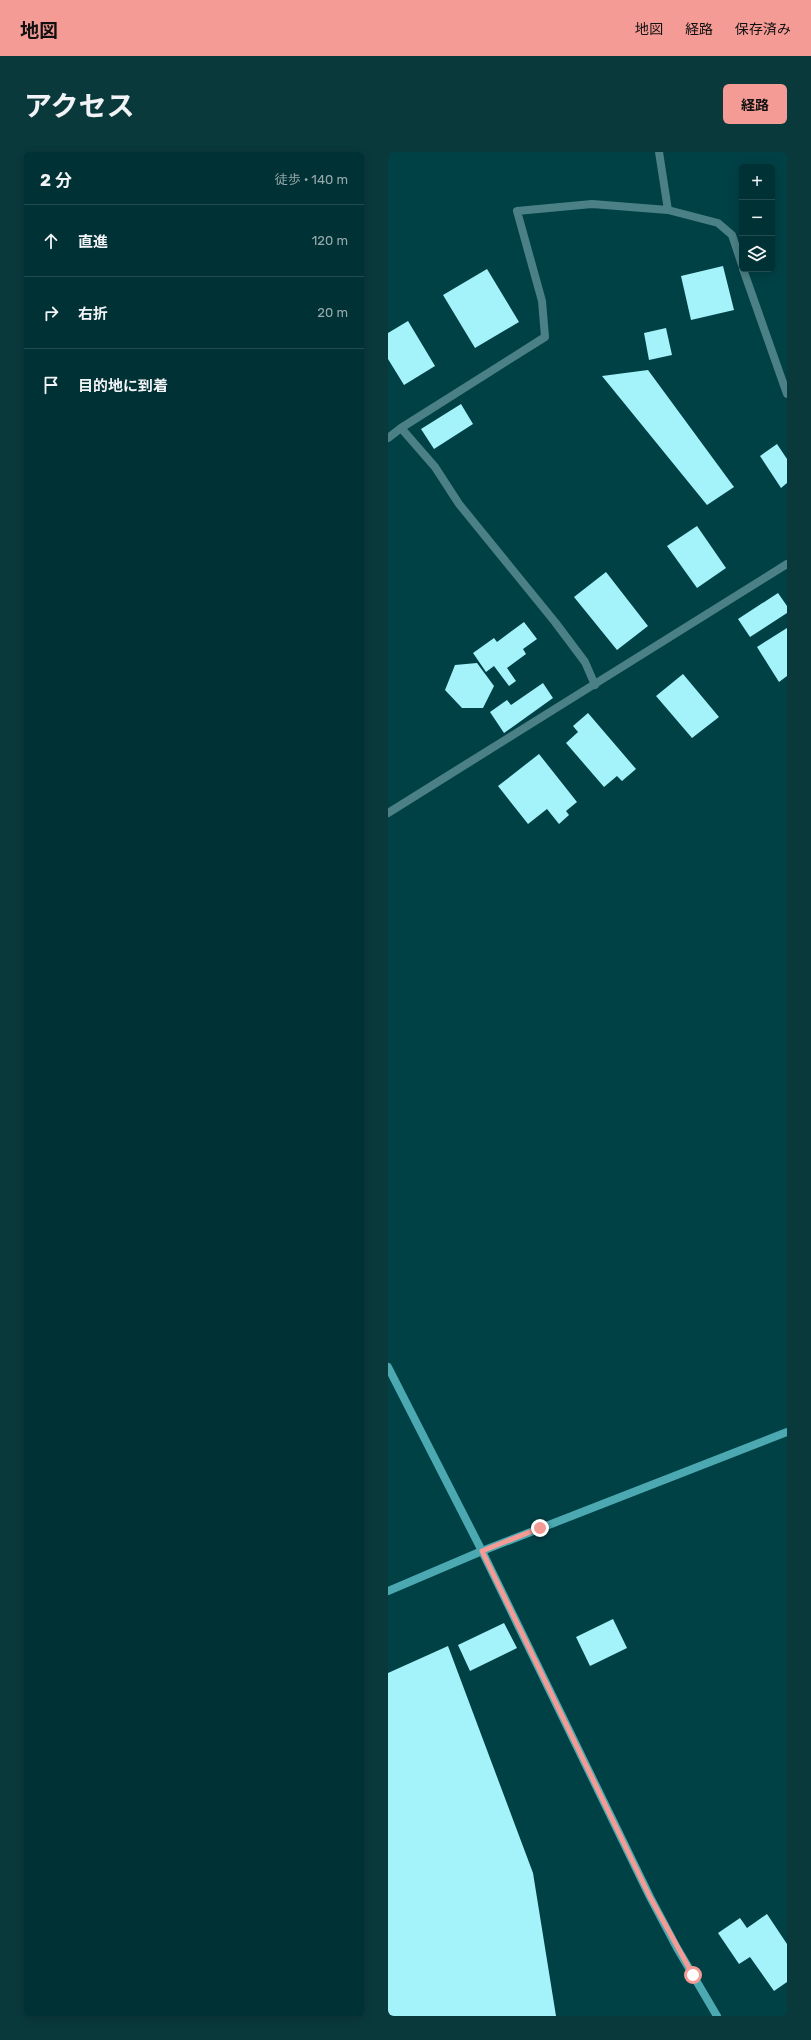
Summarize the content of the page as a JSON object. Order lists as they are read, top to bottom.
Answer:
{
  "page": {
    "header": "地図",
    "nav": ["地図", "経路", "保存済み"],
    "title": "アクセス",
    "buttons": "経路",
    "heading": ["2 分", "徒歩 · 140 m"],
    "map_buttons": ["+", "−"],
    "list": [
      ["直進", "120 m"],
      ["右折", "20 m"],
      "目的地に到着"
    ]
  }
}
